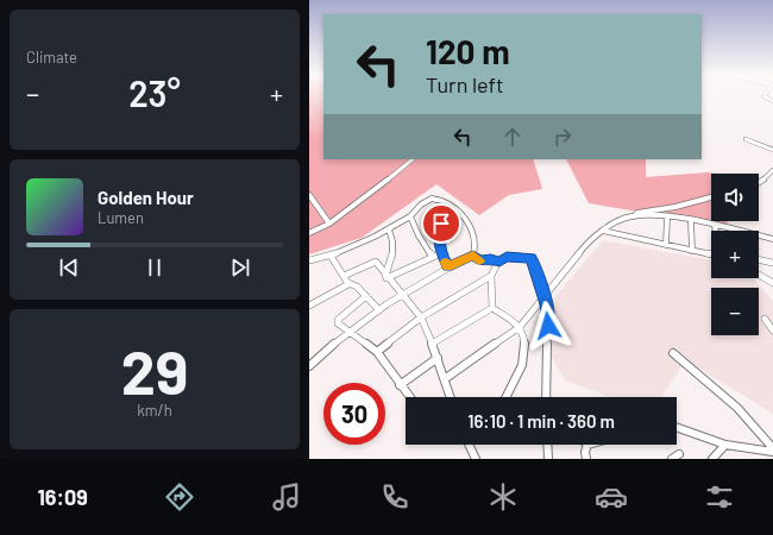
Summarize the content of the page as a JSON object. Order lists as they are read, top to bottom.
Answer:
{
  "page": {
    "tile": [
      "Climate",
      ["29", "km/h"]
    ],
    "turn": ["120 m", "Turn left"],
    "heat": ["−", "23°", "+"],
    "map_buttons": ["+", "−"],
    "song": ["Golden Hour", "Lumen"],
    "limit": "30",
    "trip": "16:10 · 1 min · 360 m",
    "tabs": "16:09"
  }
}
